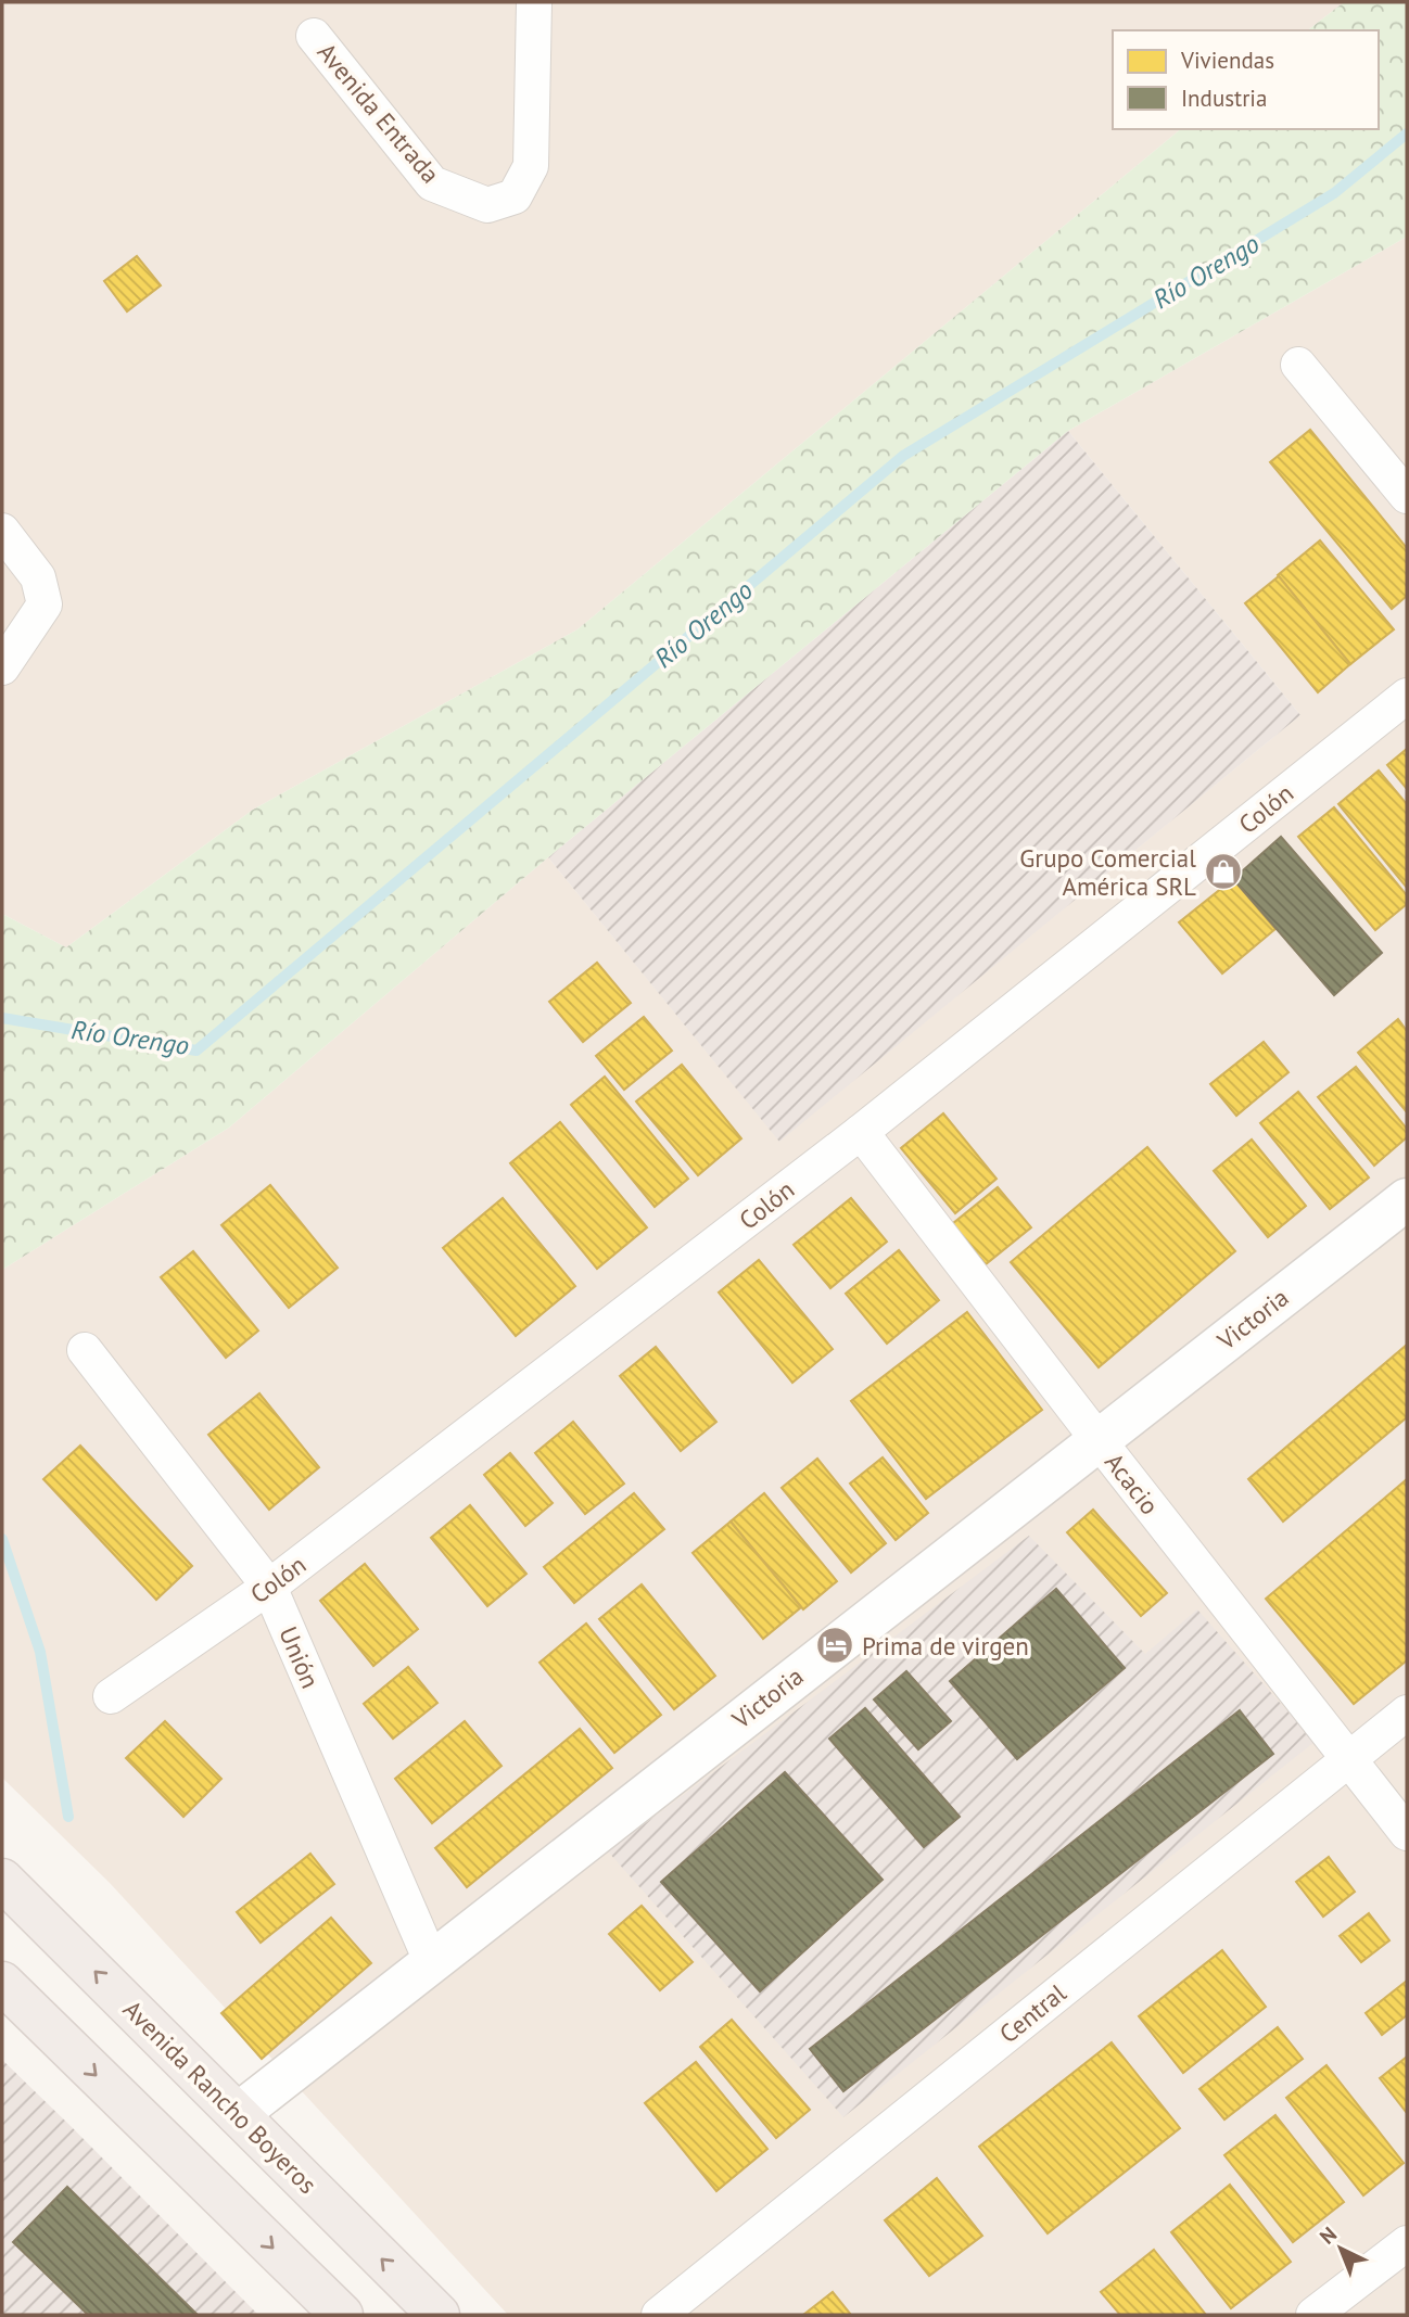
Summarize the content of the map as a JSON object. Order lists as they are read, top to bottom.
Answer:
{
  "streets": {
    "highway": ["Avenida Rancho Boyeros"],
    "street": [
      "Avenida Entrada",
      "Colón",
      "Victoria",
      "Acacio",
      "Unión",
      "Central"
    ]
  },
  "crossings": [
    ["Colón", "Acacio"],
    ["Colón", "Unión"],
    ["Victoria", "Acacio"],
    ["Victoria", "Unión"],
    ["Victoria", "Avenida Rancho Boyeros"],
    ["Acacio", "Central"]
  ],
  "water": ["Río Orengo"],
  "places": {
    "shop": ["Grupo Comercial América SRL"],
    "hotel": ["Prima de virgen"]
  },
  "legend": ["Viviendas", "Industria"],
  "north": "top left"
}
